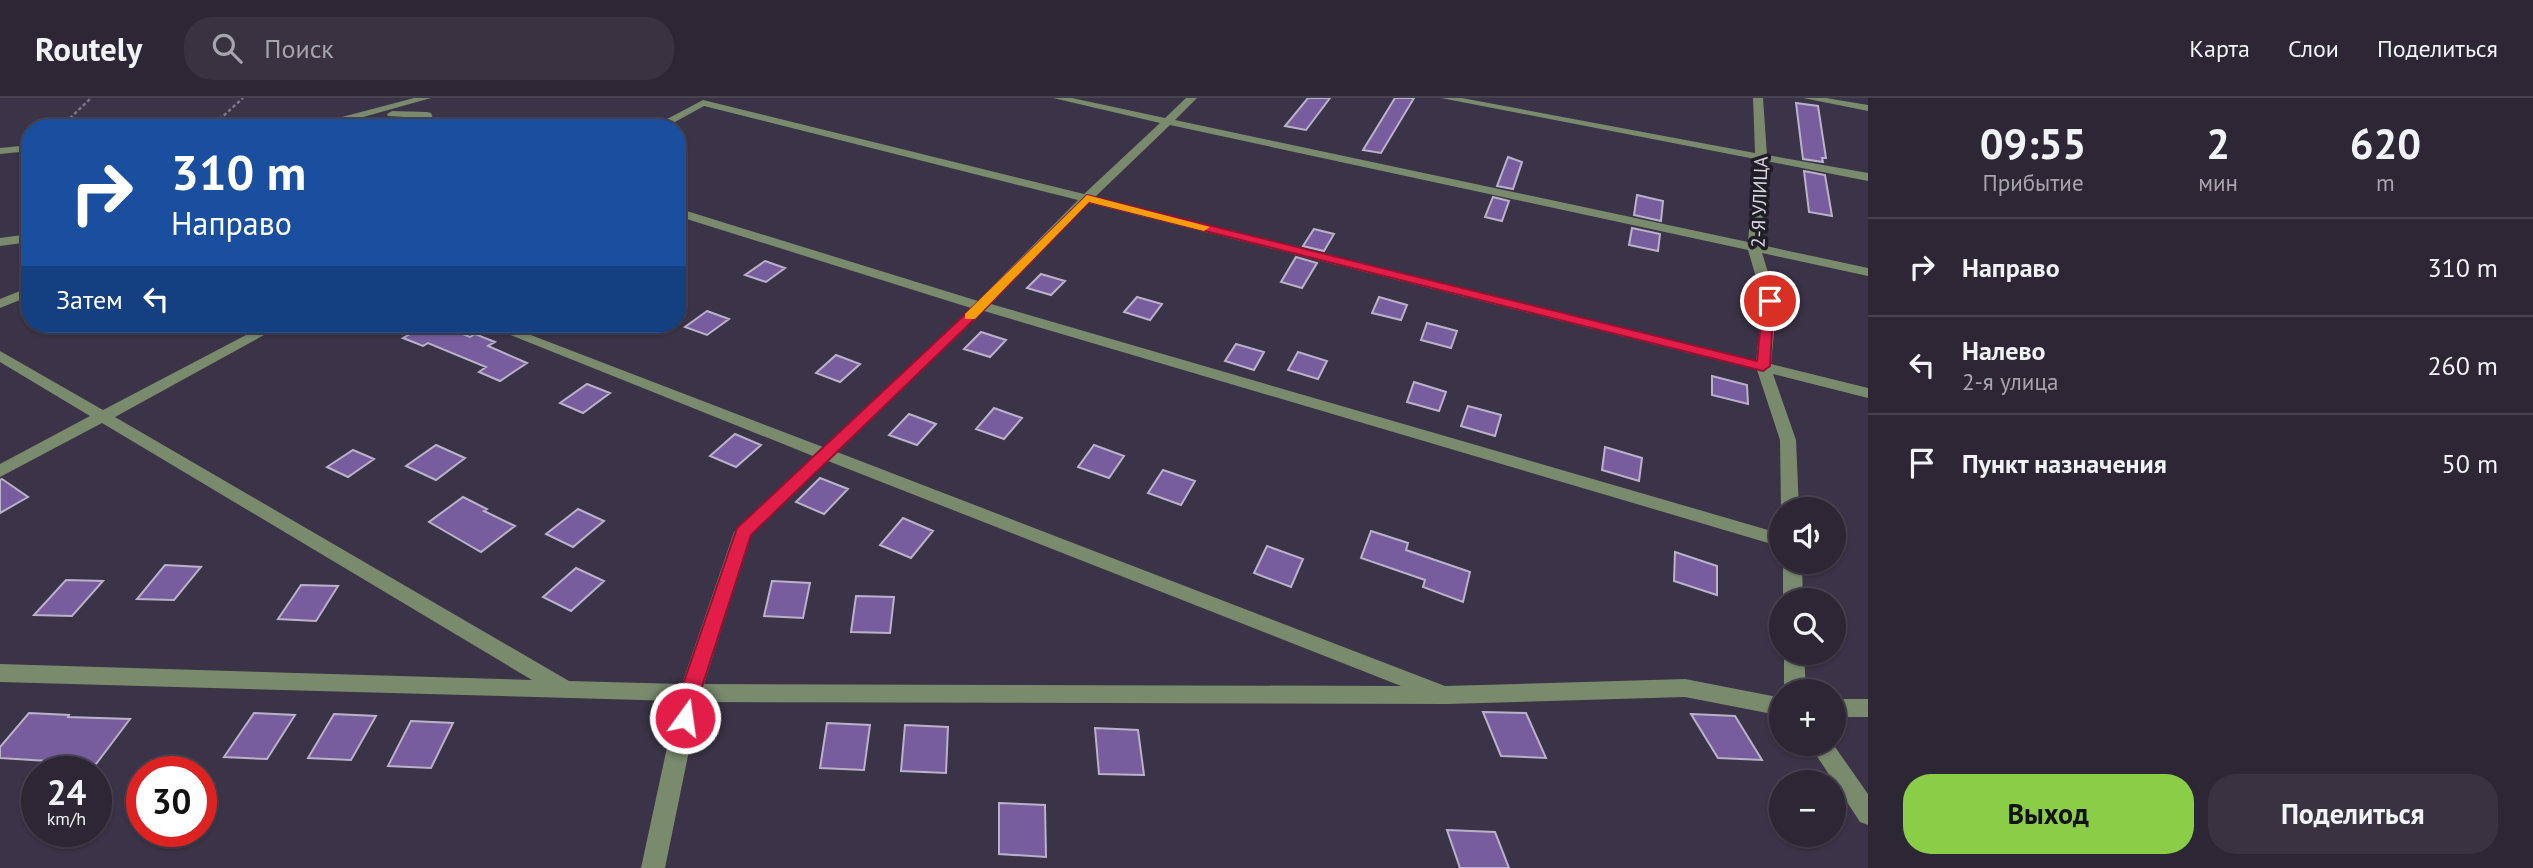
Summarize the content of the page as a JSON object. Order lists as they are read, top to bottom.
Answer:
{
  "streets": {
    "street": ["2-Я УЛИЦА"]
  },
  "page": {
    "header": "Routely",
    "search": "Поиск",
    "nav": ["Карта", "Слои", "Поделиться"],
    "eta": [
      "09:55",
      "Прибытие",
      "2",
      "мин",
      "620",
      "m"
    ],
    "turn": ["310 m", "Направо"],
    "list": [
      {
        "name": "Направо",
        "value": "310 m"
      },
      {
        "name": "Налево",
        "note": "2-я улица",
        "value": "260 m"
      },
      {
        "name": "Пункт назначения",
        "value": "50 m"
      }
    ],
    "then": "Затем",
    "map_buttons": ["+", "−"],
    "speed": "24 km/h",
    "limit": "30",
    "buttons": ["Выход", "Поделиться"]
  }
}
